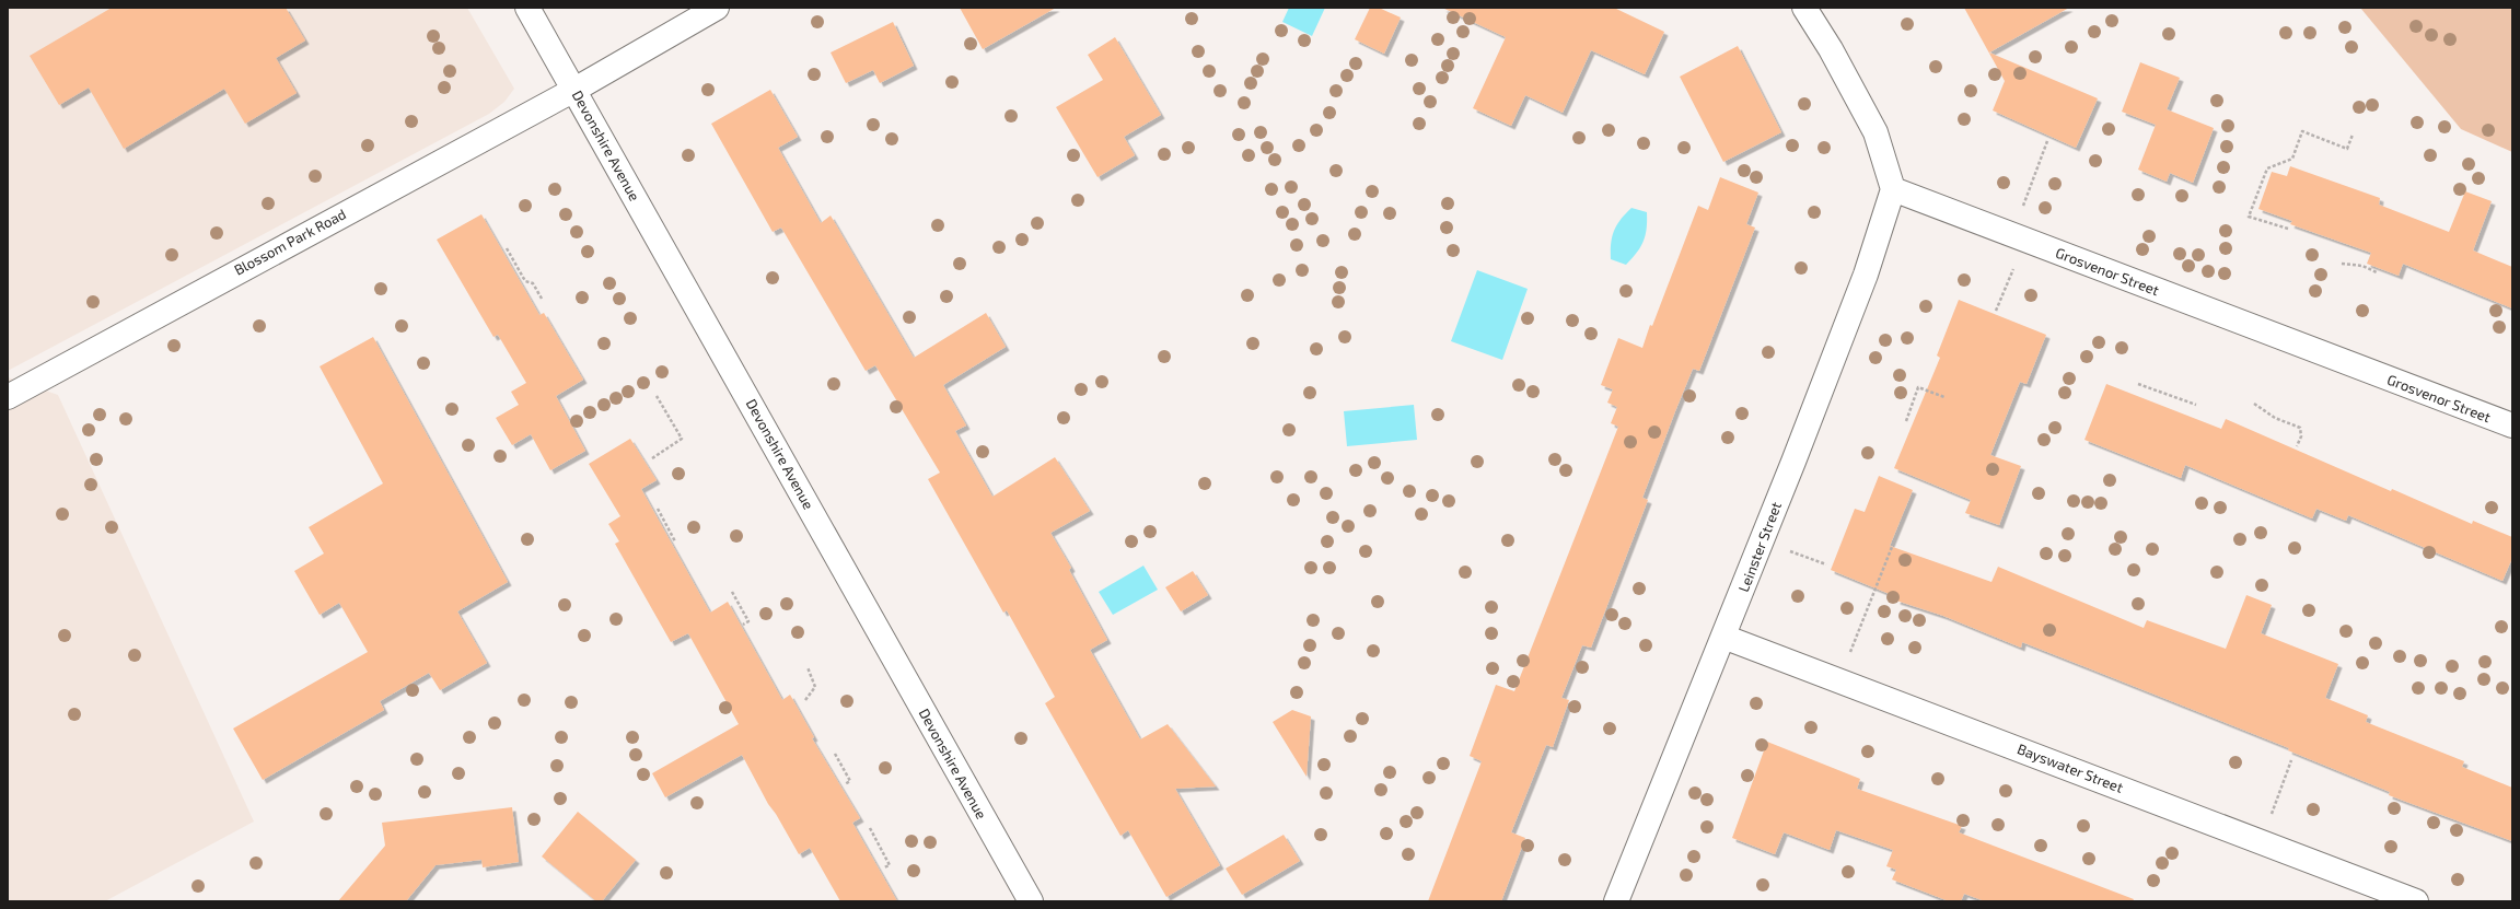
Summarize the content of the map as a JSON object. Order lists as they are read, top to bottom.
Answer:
{
  "streets": {
    "street": [
      "Devonshire Avenue",
      "Blossom Park Road",
      "Grosvenor Street",
      "Leinster Street",
      "Bayswater Street"
    ]
  },
  "crossings": [
    ["Devonshire Avenue", "Blossom Park Road"],
    ["Grosvenor Street", "Leinster Street"],
    ["Leinster Street", "Bayswater Street"]
  ]
}
